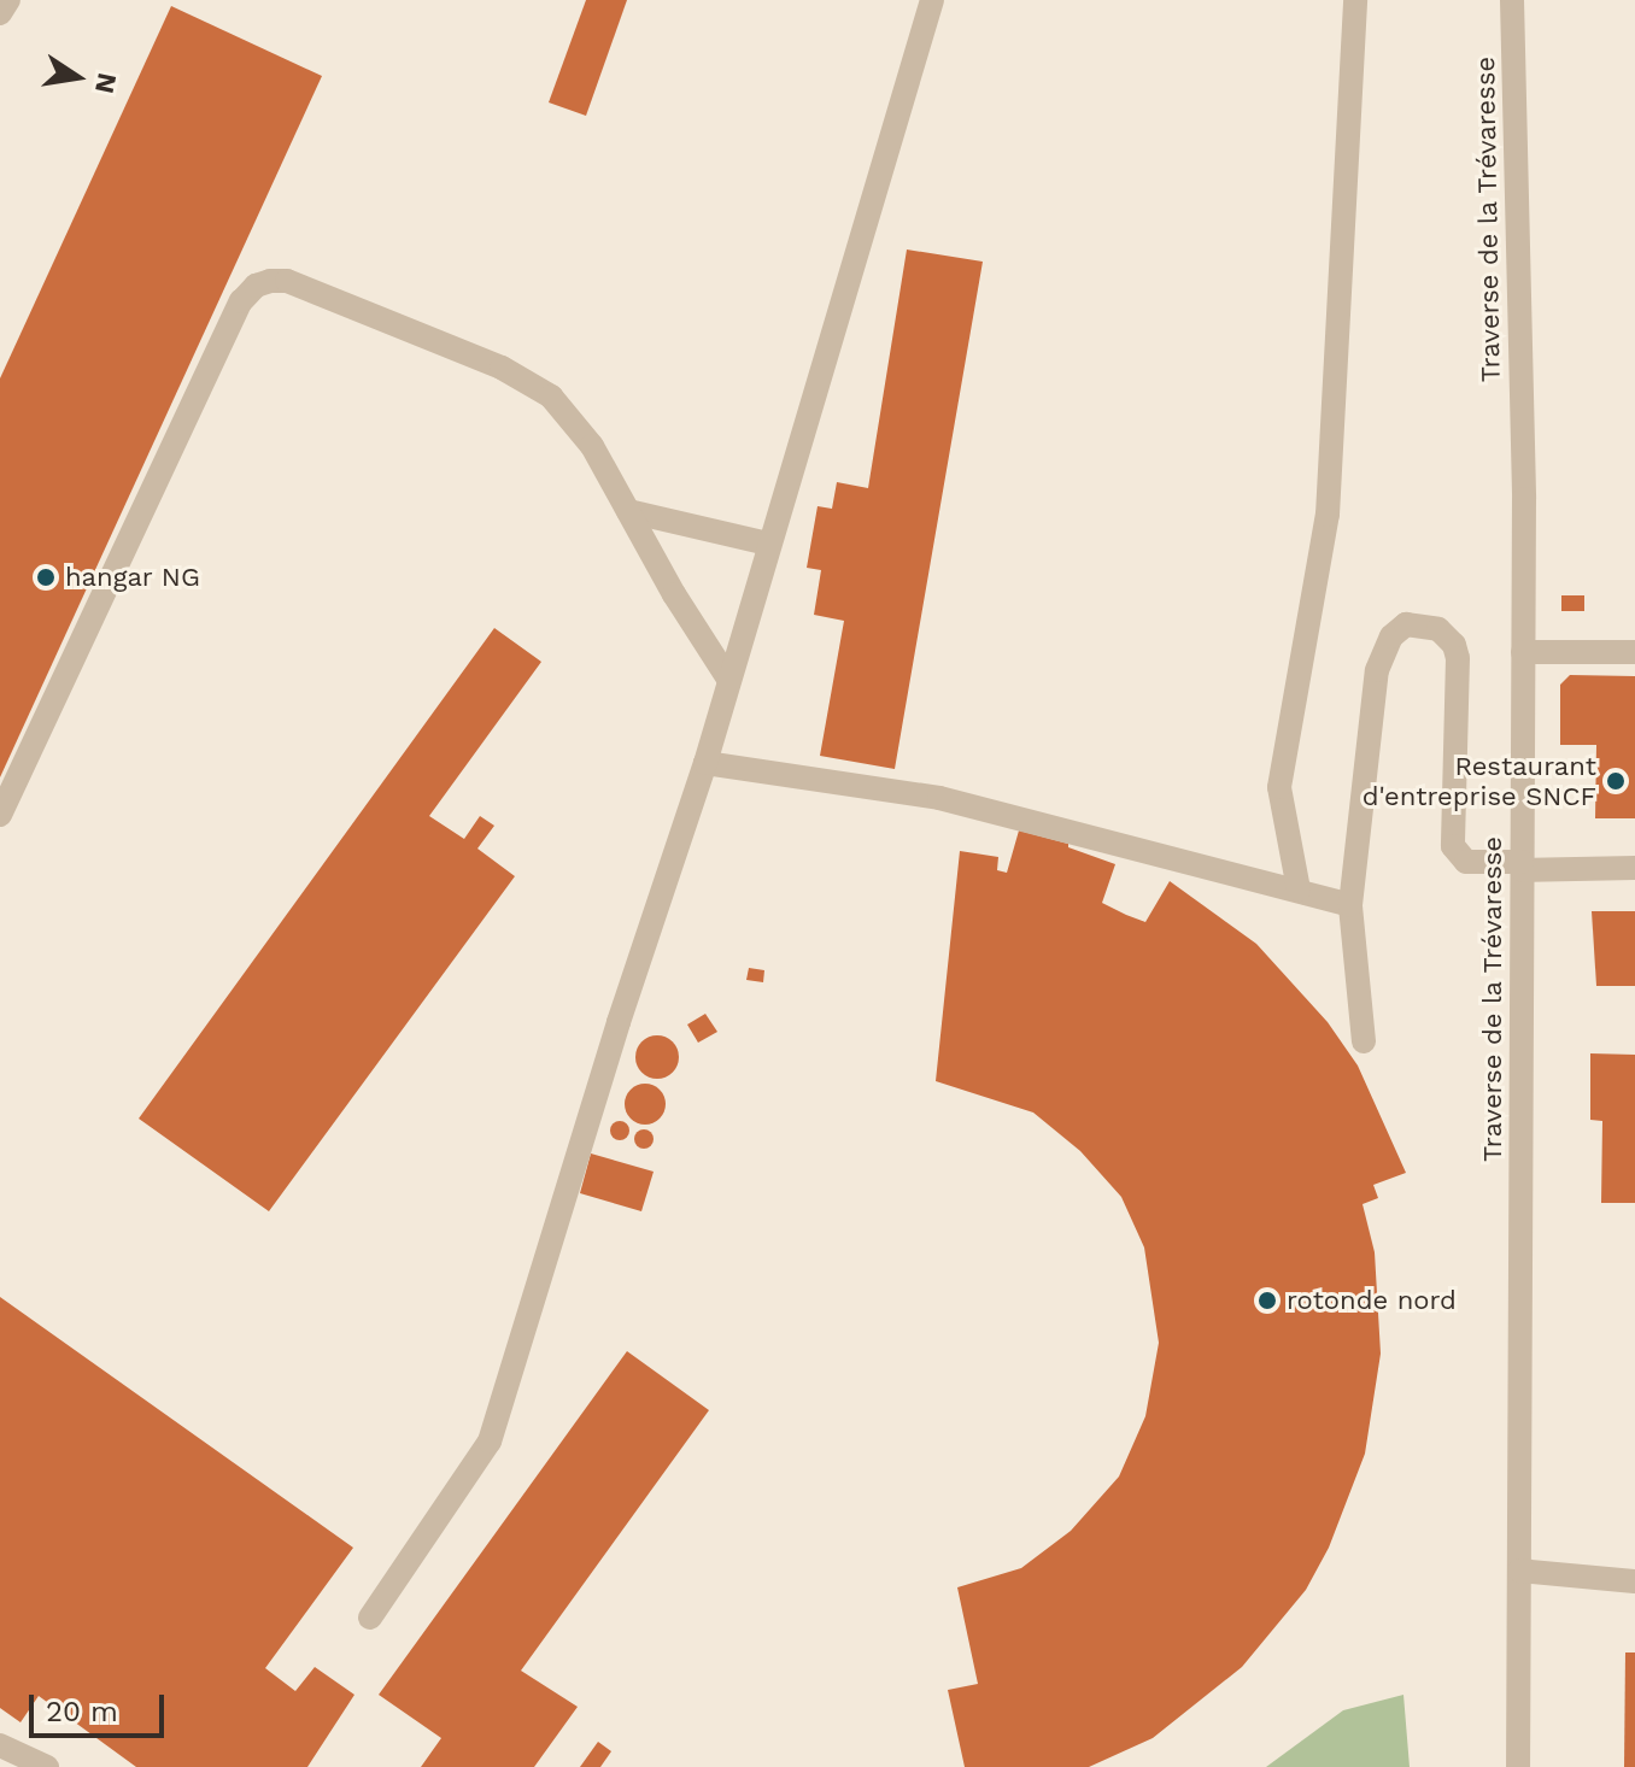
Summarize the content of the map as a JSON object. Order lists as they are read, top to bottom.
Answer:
{
  "streets": {
    "street": ["Traverse de la Trévaresse"]
  },
  "places": ["hangar NG", "Restaurant d'entreprise SNCF", "rotonde nord"],
  "scale_bar": "20 m",
  "north": "right"
}
